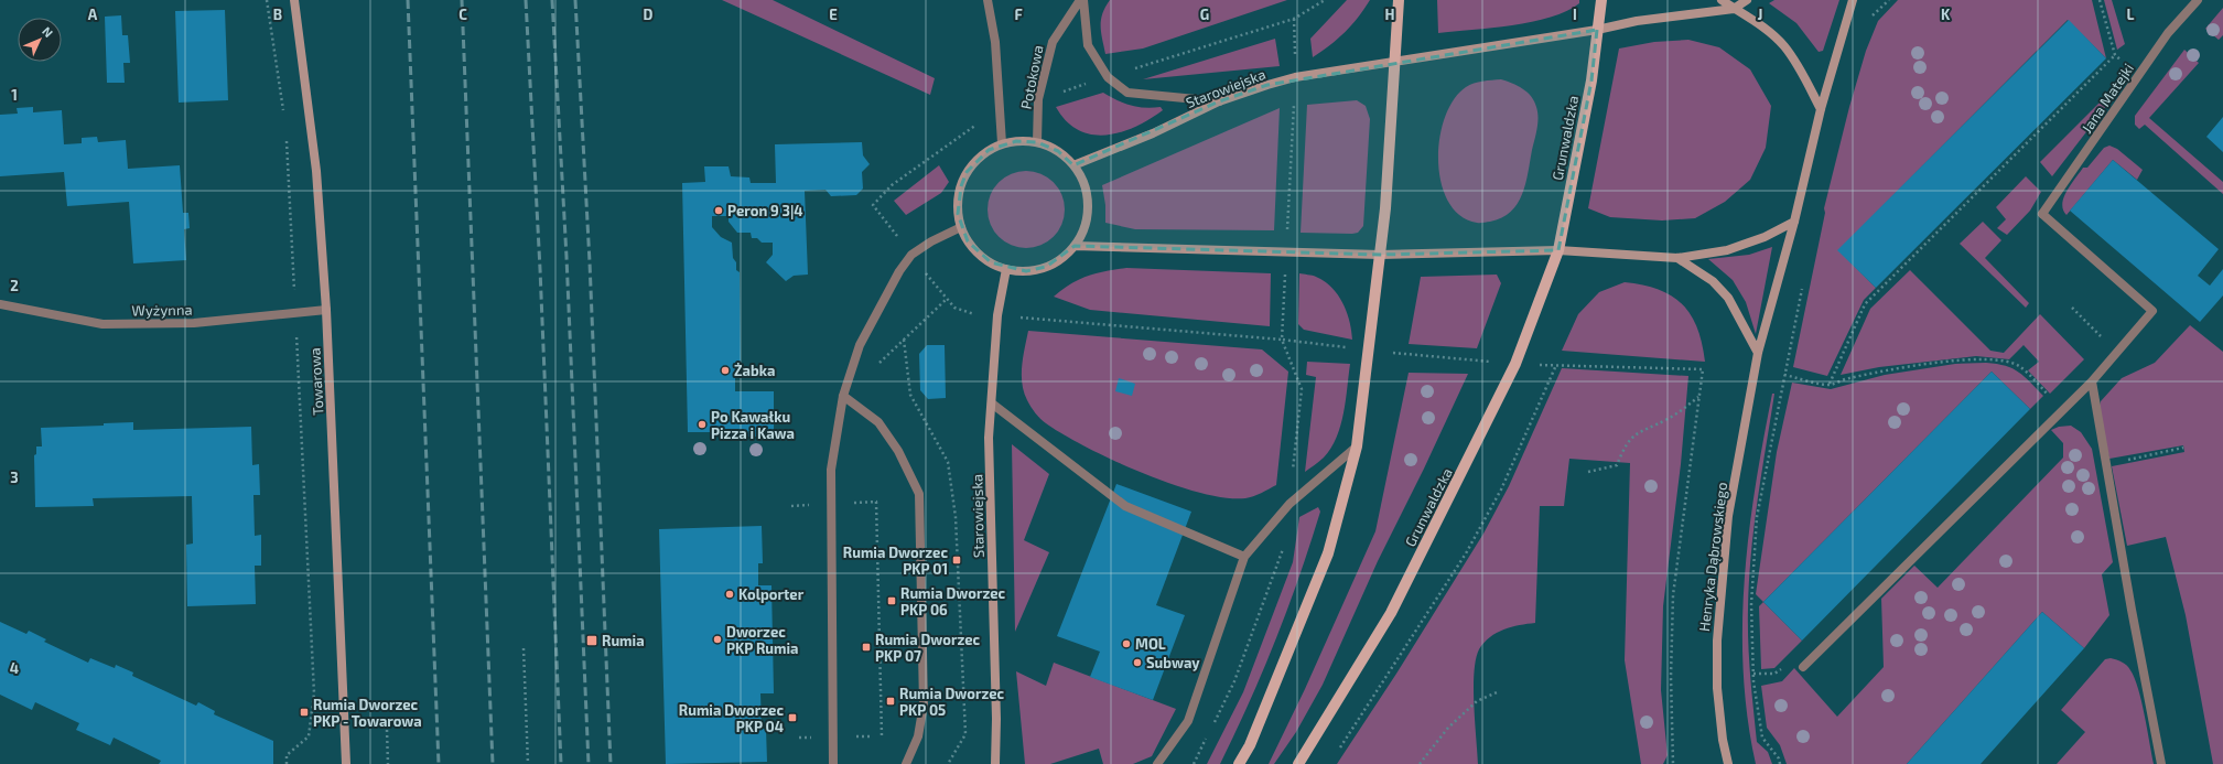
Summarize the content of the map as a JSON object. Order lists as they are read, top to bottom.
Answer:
{
  "streets": {
    "main road": [
      "Starowiejska",
      "Grunwaldzka",
      "Towarowa",
      "Henryka Dąbrowskiego"
    ],
    "street": ["Potokowa", "Jana Matejki", "Wyżynna"]
  },
  "crossings": [
    ["Potokowa", "Starowiejska"],
    ["Wyżynna", "Towarowa"]
  ],
  "places": {
    "other": [
      "Peron 9 3|4",
      "Żabka",
      "Po Kawałku Pizza i Kawa",
      "Kolporter",
      "Dworzec PKP Rumia",
      "MOL",
      "Subway"
    ],
    "transit": [
      "Rumia Dworzec PKP 01",
      "Rumia Dworzec PKP 06",
      "Rumia",
      "Rumia Dworzec PKP 07",
      "Rumia Dworzec PKP 05",
      "Rumia Dworzec PKP - Towarowa",
      "Rumia Dworzec PKP 04"
    ]
  },
  "north": "top right",
  "grid": {
    "columns": [
      "A",
      "B",
      "C",
      "D",
      "E",
      "F",
      "G",
      "H",
      "I",
      "J",
      "K",
      "L"
    ],
    "rows": [
      "1",
      "2",
      "3",
      "4"
    ]
  }
}
